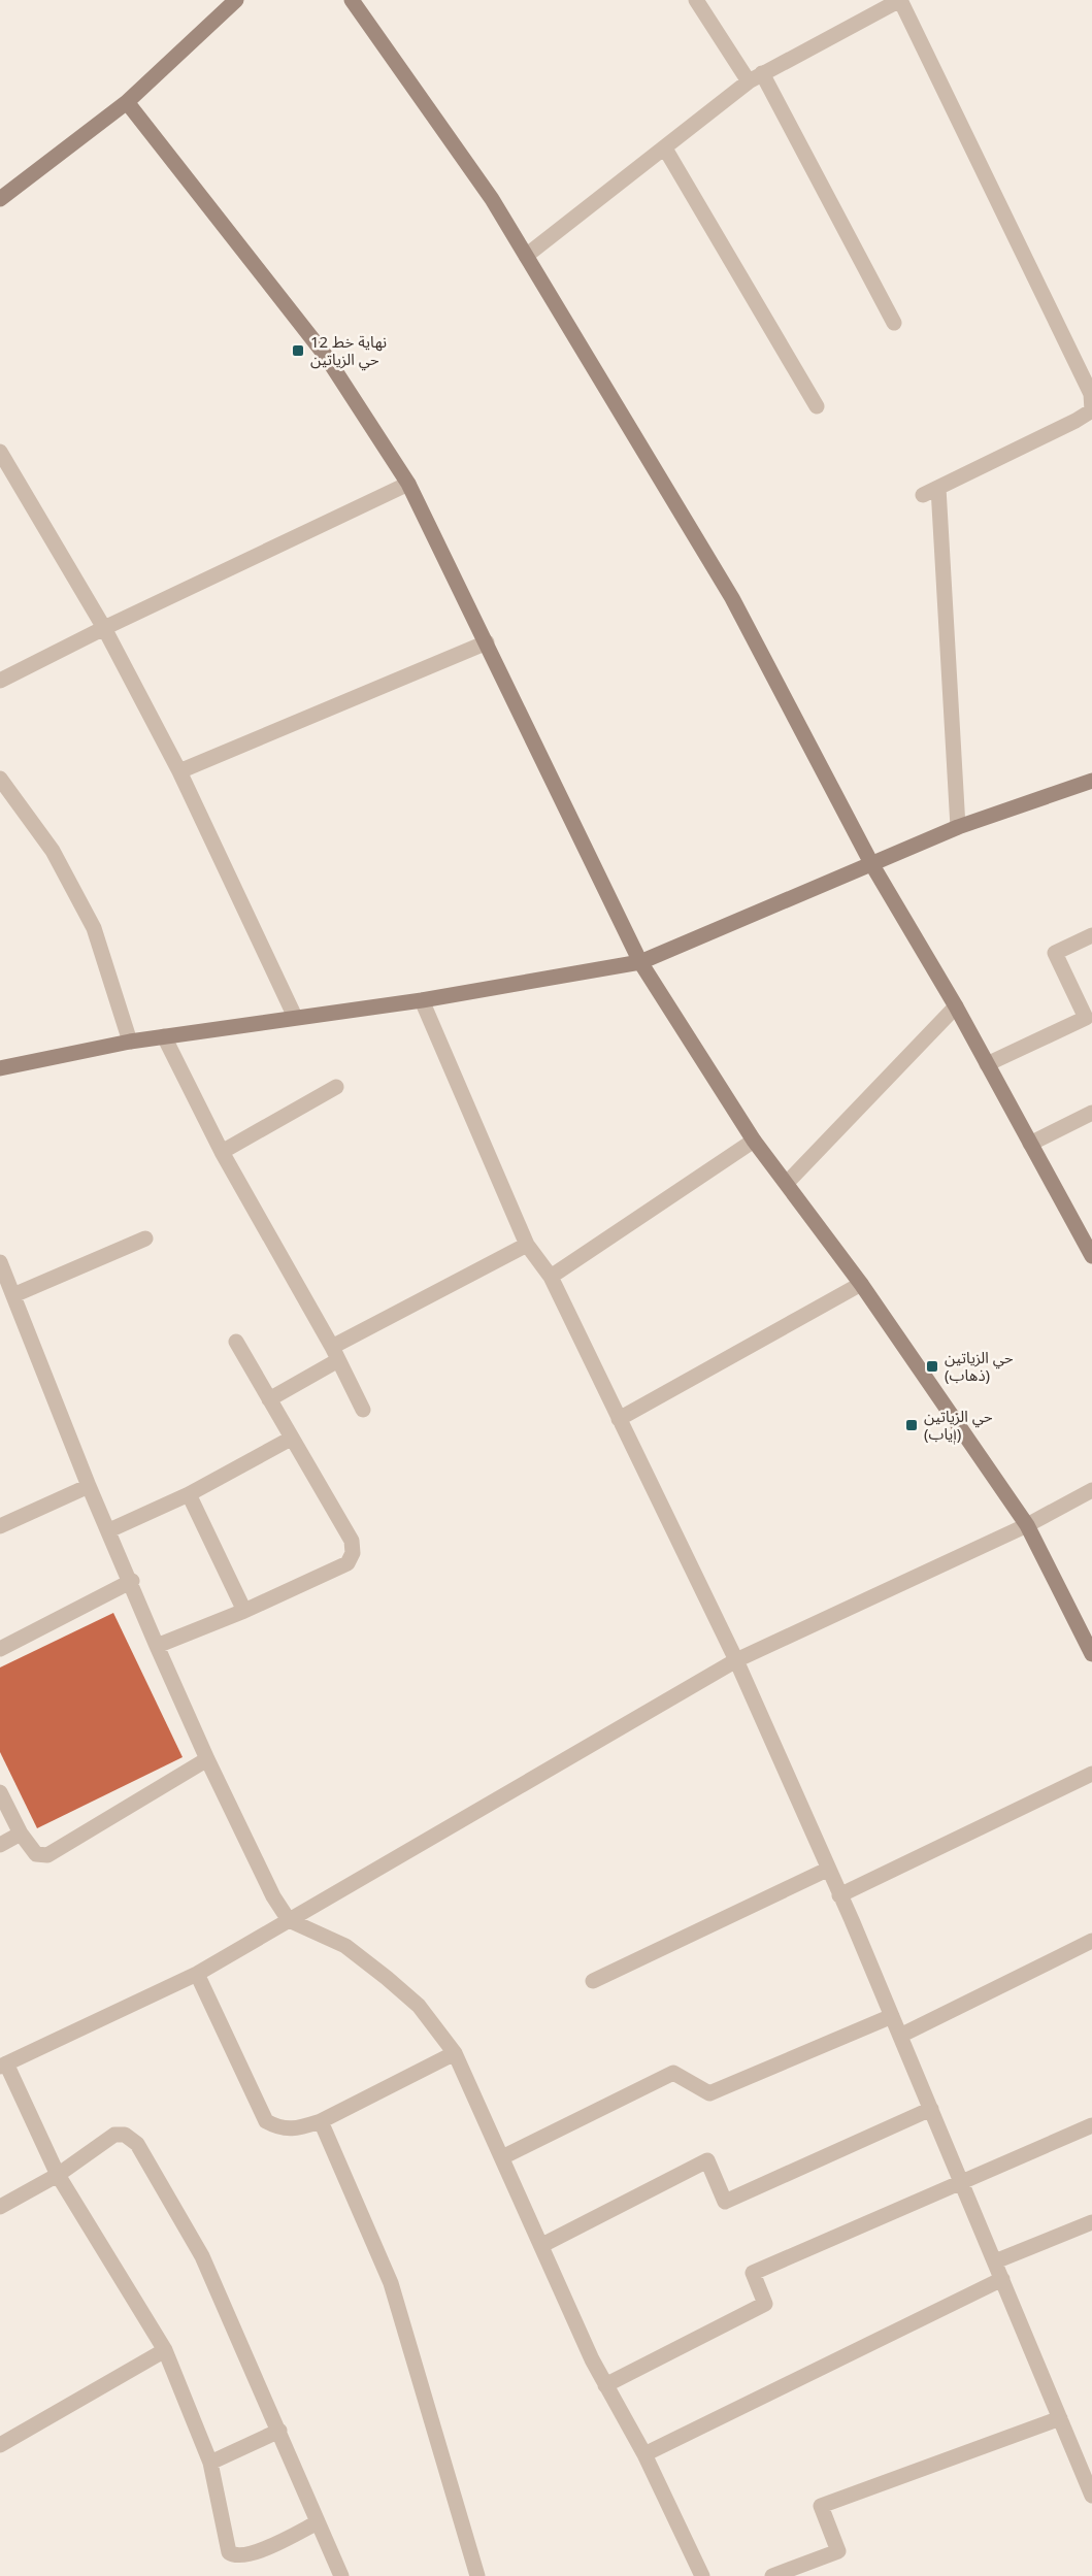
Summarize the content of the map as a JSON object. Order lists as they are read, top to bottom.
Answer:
{
  "places": {
    "transit": ["نهاية خط 12 حي الزياتين", "حي الزياتين (ذهاب)", "حي الزياتين (إياب)"]
  }
}
